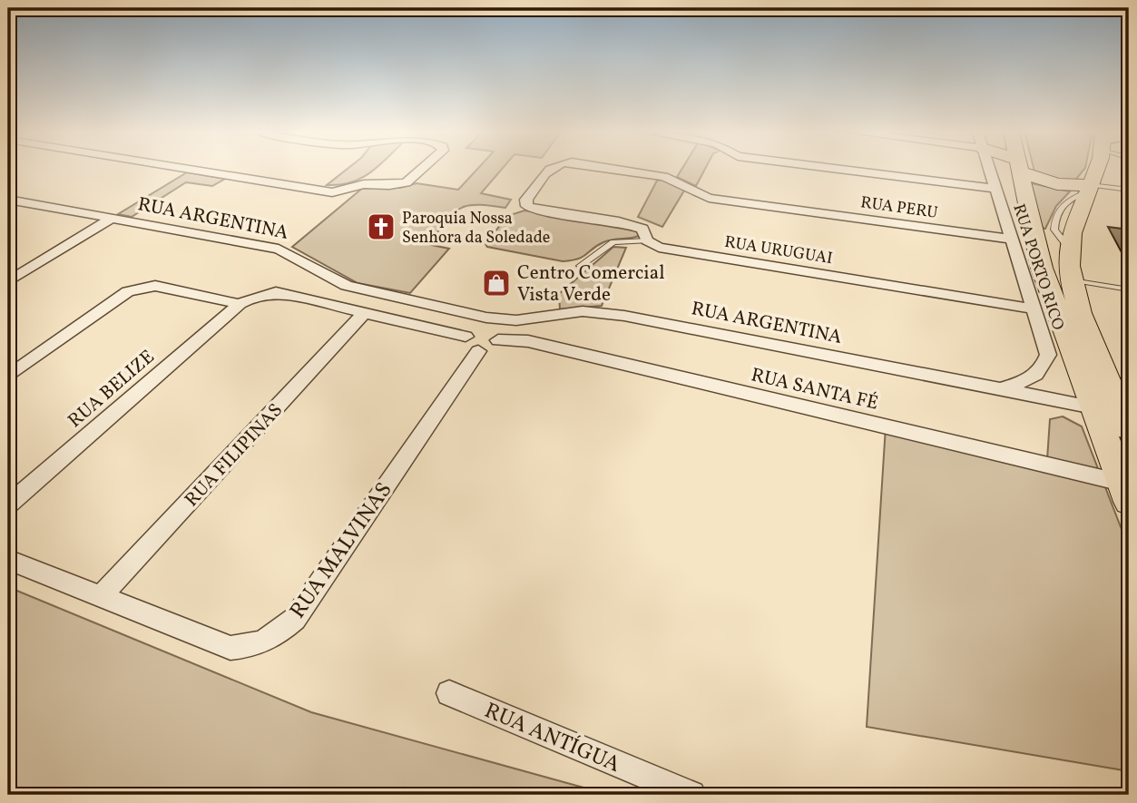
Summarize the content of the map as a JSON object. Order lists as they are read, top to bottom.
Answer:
{
  "streets": {
    "street": [
      "RUA PERU",
      "RUA ARGENTINA",
      "RUA URUGUAI",
      "RUA PORTO RICO",
      "RUA BELIZE",
      "RUA SANTA FÉ",
      "RUA FILIPINAS",
      "RUA MALVINAS",
      "RUA ANTÍGUA"
    ]
  },
  "crossings": [
    ["RUA PERU", "RUA URUGUAI"],
    ["RUA PERU", "RUA PORTO RICO"],
    ["RUA ARGENTINA", "RUA PORTO RICO"],
    ["RUA ARGENTINA", "RUA SANTA FÉ"],
    ["RUA URUGUAI", "RUA PORTO RICO"],
    ["RUA FILIPINAS", "RUA MALVINAS"]
  ],
  "places": {
    "church": ["Paroquia Nossa Senhora da Soledade"],
    "shop": ["Centro Comercial Vista Verde"]
  }
}
